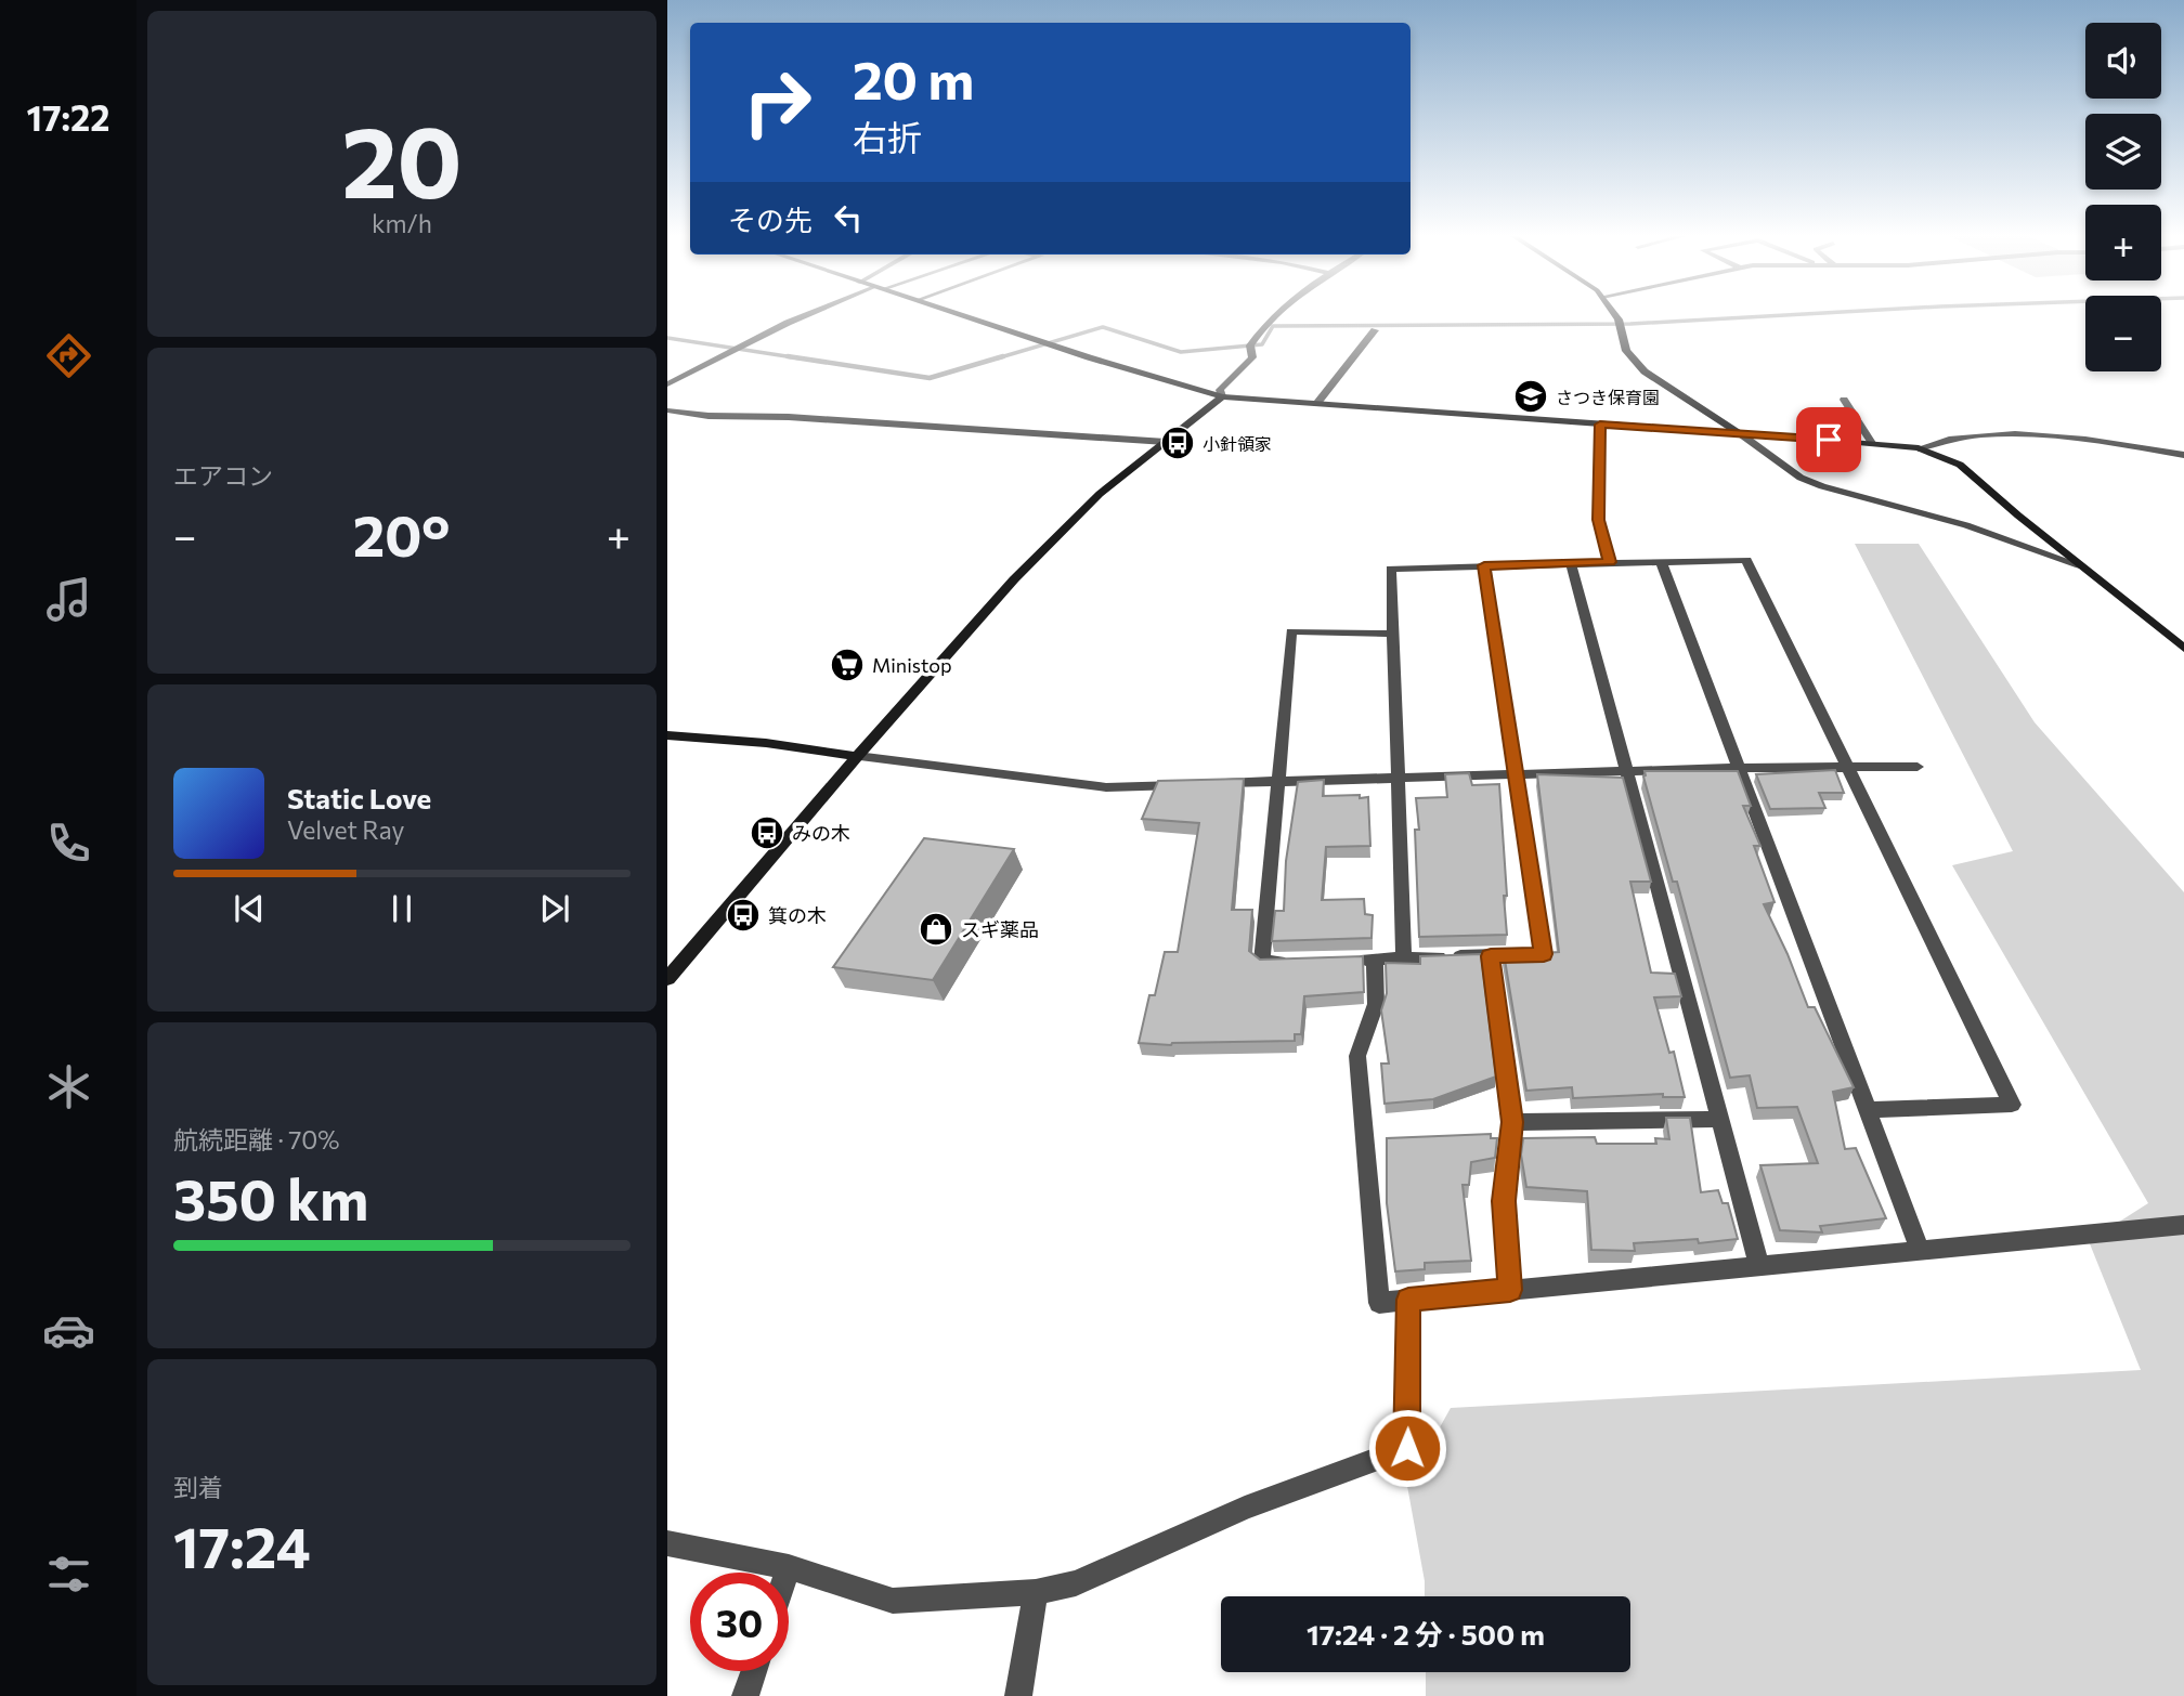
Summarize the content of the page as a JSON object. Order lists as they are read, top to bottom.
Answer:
{
  "places": {
    "school or university": ["さつき保育園"],
    "bus stop": ["小針領家", "みの木", "箕の木"],
    "supermarket": ["Ministop"],
    "shop": ["スギ薬品"]
  },
  "page": {
    "tabs": "17:22",
    "tile": [
      ["20", "km/h"],
      "エアコン",
      ["航続距離 · 70%", "350 km"],
      ["到着", "17:24"]
    ],
    "map_buttons": ["+", "−"],
    "turn": ["20 m", "右折"],
    "then": "その先",
    "heat": ["−", "20°", "+"],
    "song": ["Static Love", "Velvet Ray"],
    "limit": "30",
    "trip": "17:24 · 2 分 · 500 m"
  }
}
